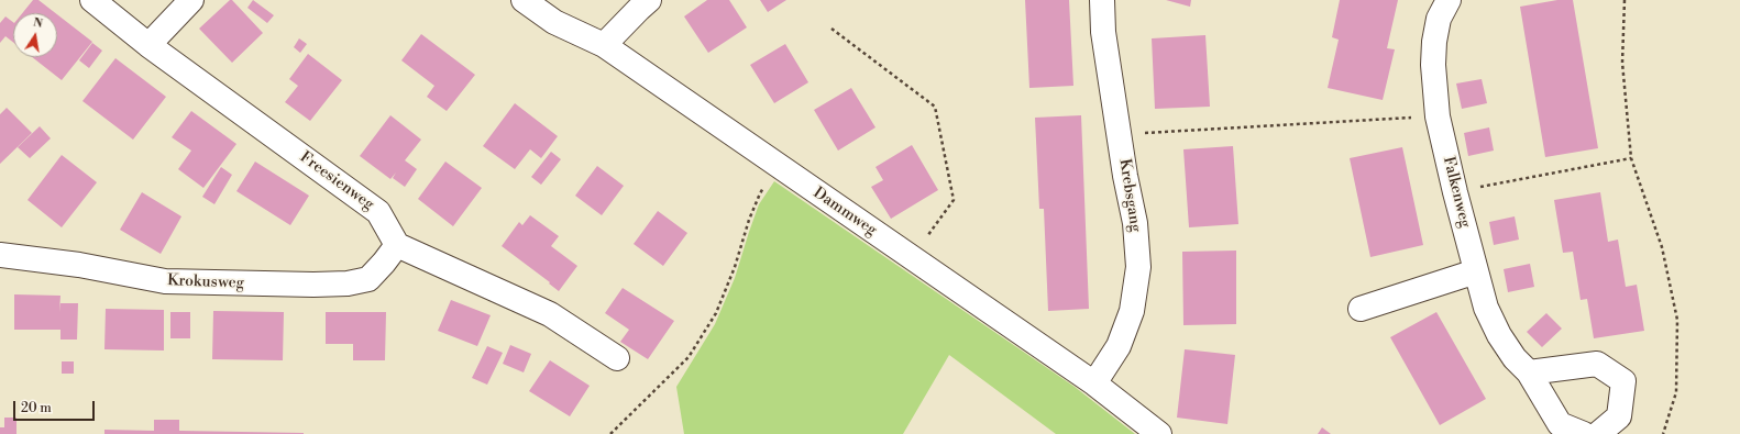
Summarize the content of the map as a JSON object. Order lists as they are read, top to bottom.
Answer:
{
  "streets": {
    "street": [
      "Freesienweg",
      "Falkenweg",
      "Krebsgang",
      "Dammweg",
      "Krokusweg"
    ]
  },
  "crossings": [
    ["Freesienweg", "Krokusweg"],
    ["Krebsgang", "Dammweg"]
  ],
  "scale_bar": "20 m",
  "north": "top"
}
